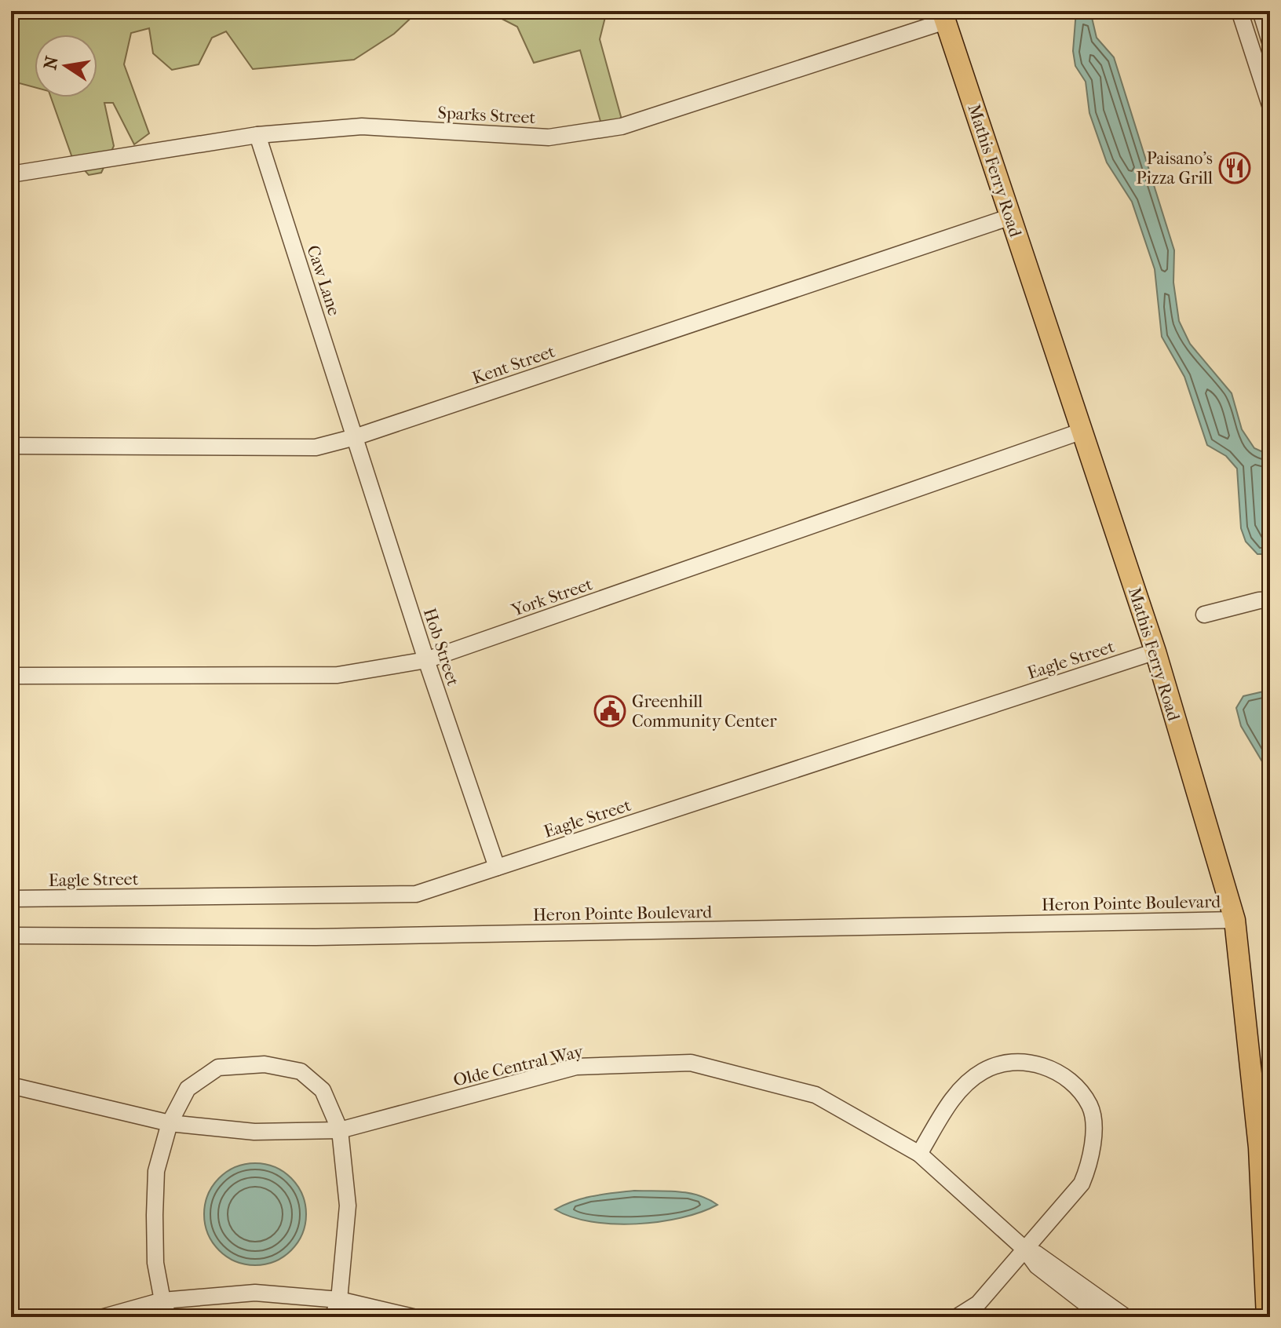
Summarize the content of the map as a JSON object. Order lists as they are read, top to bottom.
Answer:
{
  "streets": {
    "main road": ["Mathis Ferry Road"],
    "street": [
      "Sparks Street",
      "Caw Lane",
      "Kent Street",
      "York Street",
      "Hob Street",
      "Eagle Street",
      "Heron Pointe Boulevard",
      "Olde Central Way"
    ]
  },
  "crossings": [
    ["Sparks Street", "Mathis Ferry Road"],
    ["Sparks Street", "Caw Lane"],
    ["Mathis Ferry Road", "Kent Street"],
    ["Mathis Ferry Road", "York Street"],
    ["Mathis Ferry Road", "Eagle Street"],
    ["Mathis Ferry Road", "Heron Pointe Boulevard"],
    ["Caw Lane", "Kent Street"],
    ["Caw Lane", "Hob Street"],
    ["Kent Street", "Hob Street"],
    ["York Street", "Hob Street"],
    ["Hob Street", "Eagle Street"]
  ],
  "places": {
    "restaurant": ["Paisano's Pizza Grill"],
    "public building": ["Greenhill Community Center"]
  },
  "north": "left"
}
